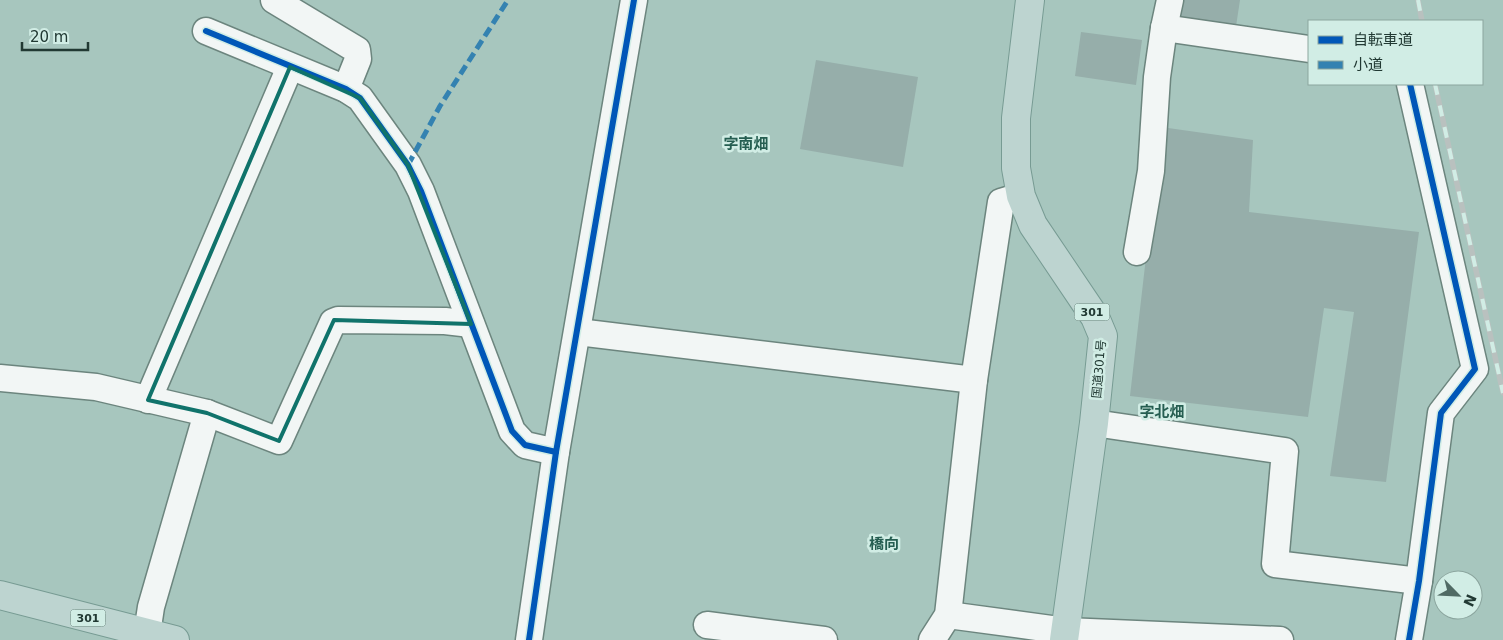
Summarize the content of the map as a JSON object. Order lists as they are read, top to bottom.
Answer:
{
  "streets": {
    "highway": ["301", "国道301号"]
  },
  "districts": ["字南畑", "字北畑", "橋向"],
  "legend": ["自転車道", "小道"],
  "scale_bar": "20 m",
  "north": "bottom right"
}
